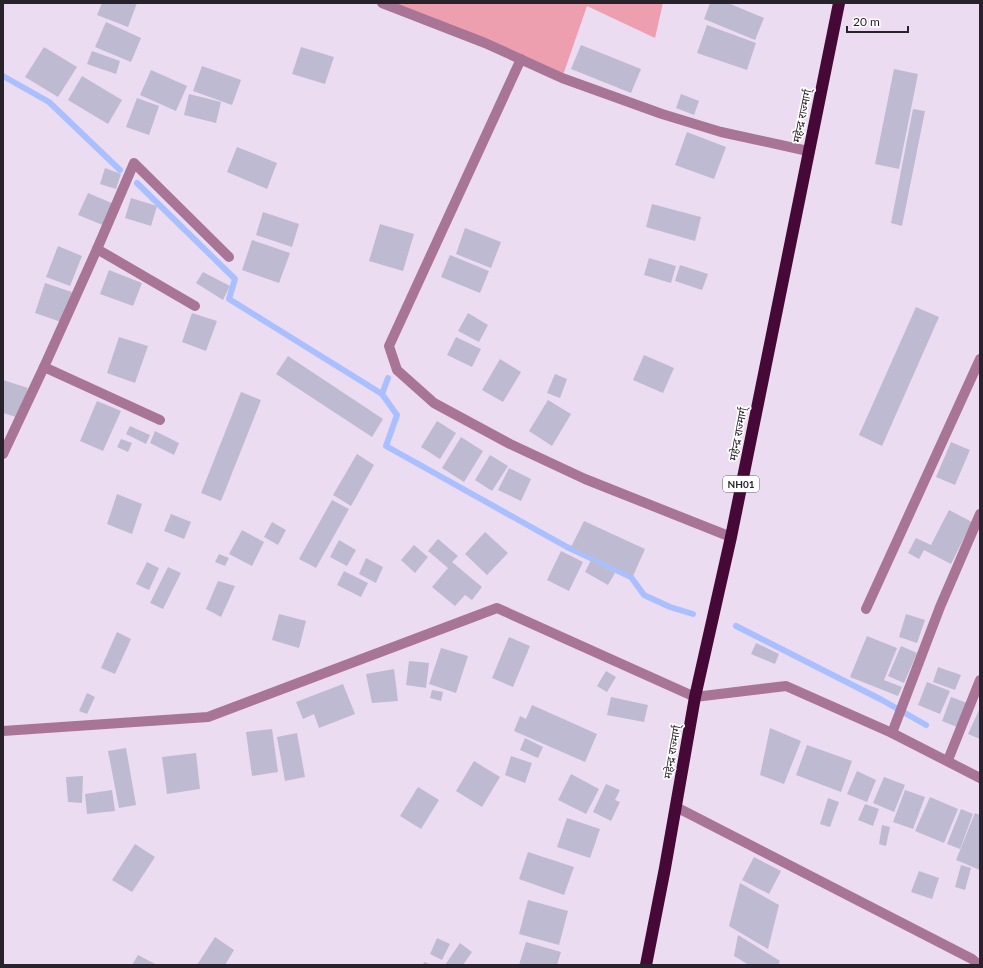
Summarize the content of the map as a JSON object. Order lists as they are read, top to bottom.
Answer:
{
  "streets": {
    "highway": ["महेन्द्र राज्मार्ग्", "NH01"]
  },
  "scale_bar": "20 m"
}
